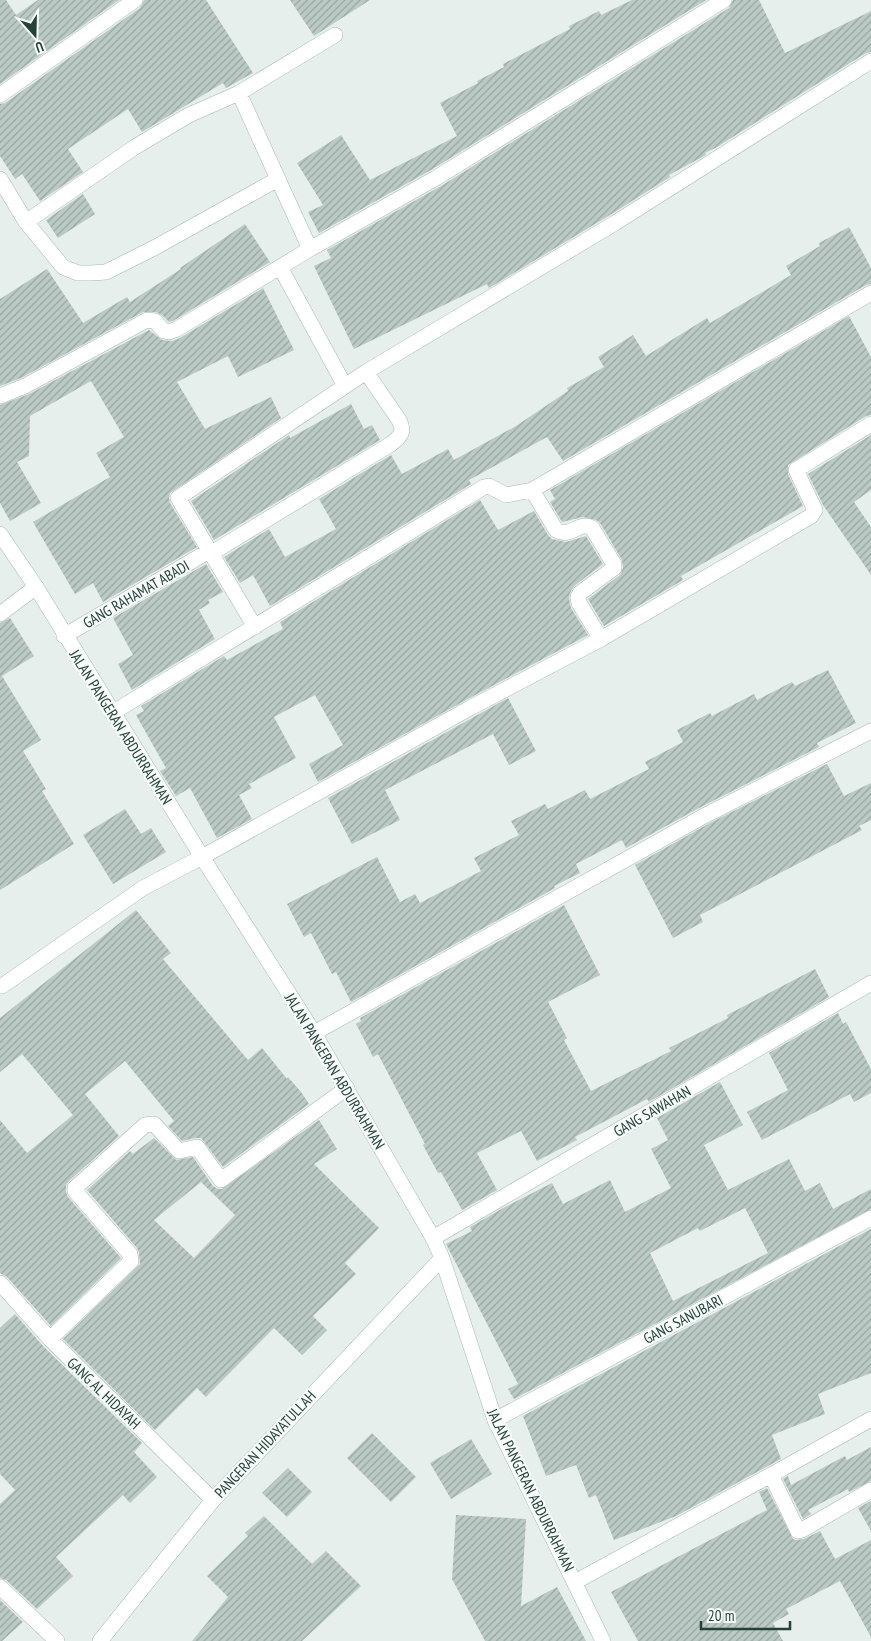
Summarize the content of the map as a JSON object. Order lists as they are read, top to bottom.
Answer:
{
  "streets": {
    "street": [
      "GANG RAHAMAT ABADI",
      "JALAN PANGERAN ABDURRAHMAN",
      "GANG SAWAHAN",
      "GANG SANUBARI",
      "GANG AL HIDAYAH",
      "PANGERAN HIDAYATULLAH"
    ]
  },
  "crossings": [
    ["GANG RAHAMAT ABADI", "JALAN PANGERAN ABDURRAHMAN"],
    ["JALAN PANGERAN ABDURRAHMAN", "GANG SAWAHAN"],
    ["JALAN PANGERAN ABDURRAHMAN", "GANG SANUBARI"],
    ["JALAN PANGERAN ABDURRAHMAN", "PANGERAN HIDAYATULLAH"],
    ["GANG AL HIDAYAH", "PANGERAN HIDAYATULLAH"]
  ],
  "scale_bar": "20 m",
  "north": "bottom"
}
